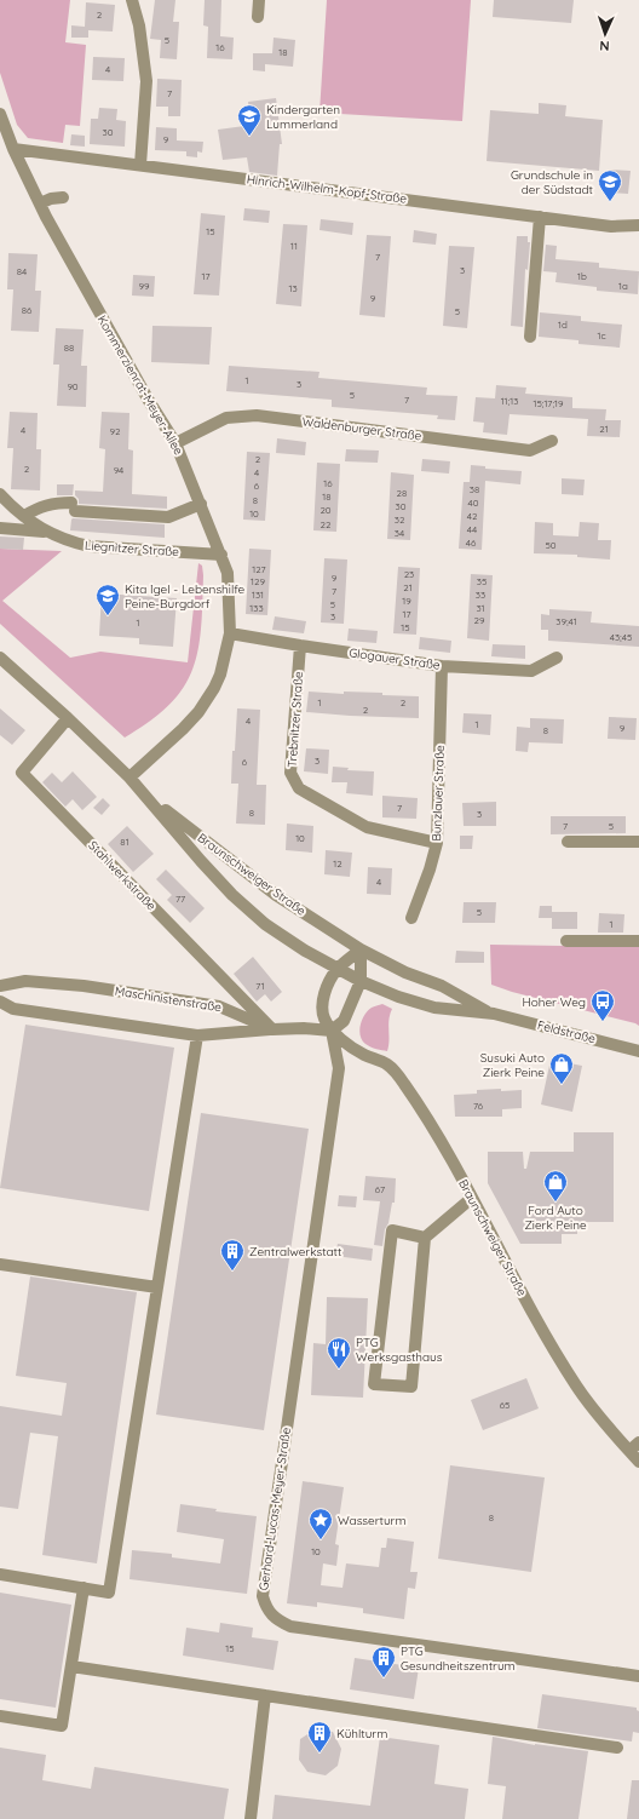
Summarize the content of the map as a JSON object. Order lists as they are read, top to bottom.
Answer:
{
  "streets": {
    "street": [
      "Hinrich-Wilhelm-Kopf-Straße",
      "Kommerzienrat-Meyer-Allee",
      "Waldenburger Straße",
      "Liegnitzer Straße",
      "Glogauer Straße",
      "Trebnitzer Straße",
      "Bunzlauer Straße",
      "Braunschweiger Straße",
      "Stahlwerkstraße",
      "Maschinistenstraße",
      "Feldstraße",
      "Gerhard-Lucas-Meyer-Straße"
    ]
  },
  "crossings": [
    ["Hinrich-Wilhelm-Kopf-Straße", "Kommerzienrat-Meyer-Allee"],
    ["Kommerzienrat-Meyer-Allee", "Waldenburger Straße"],
    ["Kommerzienrat-Meyer-Allee", "Liegnitzer Straße"],
    ["Kommerzienrat-Meyer-Allee", "Glogauer Straße"],
    ["Kommerzienrat-Meyer-Allee", "Braunschweiger Straße"],
    ["Glogauer Straße", "Trebnitzer Straße"],
    ["Glogauer Straße", "Bunzlauer Straße"],
    ["Trebnitzer Straße", "Bunzlauer Straße"],
    ["Braunschweiger Straße", "Stahlwerkstraße"],
    ["Braunschweiger Straße", "Maschinistenstraße"],
    ["Braunschweiger Straße", "Feldstraße"],
    ["Braunschweiger Straße", "Gerhard-Lucas-Meyer-Straße"],
    ["Stahlwerkstraße", "Maschinistenstraße"],
    ["Maschinistenstraße", "Gerhard-Lucas-Meyer-Straße"]
  ],
  "places": {
    "school or university": ["Kindergarten Lummerland", "Grundschule in der Südstadt", "Kita Igel - Lebenshilfe Peine-Burgdorf"],
    "bus stop": ["Hoher Weg"],
    "shop": ["Susuki Auto Zierk Peine", "Ford Auto Zierk Peine"],
    "building": ["Zentralwerkstatt", "PTG Gesundheitszentrum", "Kühlturm"],
    "restaurant": ["PTG Werksgasthaus"],
    "place": ["Wasserturm"]
  },
  "house_numbers": [
    "2",
    "5",
    "16",
    "18",
    "4",
    "7",
    "30",
    "9",
    "15",
    "11",
    "7",
    "3",
    "84",
    "17",
    "1b",
    "99",
    "1a",
    "13",
    "9",
    "86",
    "5",
    "1d",
    "1c",
    "88",
    "1",
    "3",
    "90",
    "5",
    "7",
    "11;13",
    "15;17;19",
    "21",
    "4",
    "92",
    "2",
    "2",
    "94",
    "4",
    "16",
    "6",
    "38",
    "28",
    "18",
    "8",
    "40",
    "30",
    "20",
    "10",
    "42",
    "32",
    "22",
    "44",
    "34",
    "46",
    "50",
    "127",
    "23",
    "9",
    "129",
    "35",
    "21",
    "7",
    "131",
    "33",
    "19",
    "5",
    "133",
    "31",
    "17",
    "3",
    "29",
    "39;41",
    "1",
    "15",
    "43;45",
    "1",
    "2",
    "2",
    "4",
    "1",
    "9",
    "8",
    "3",
    "6",
    "7",
    "8",
    "3",
    "7",
    "5",
    "10",
    "81",
    "12",
    "4",
    "77",
    "5",
    "1",
    "71",
    "76",
    "67",
    "65",
    "8",
    "10",
    "15"
  ],
  "north": "bottom"
}
